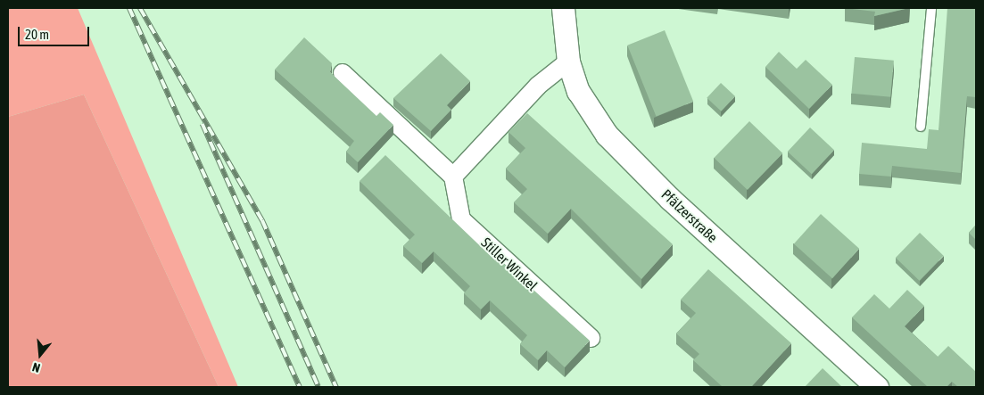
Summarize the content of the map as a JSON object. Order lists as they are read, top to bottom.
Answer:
{
  "streets": {
    "street": ["Pfälzerstraße", "Stiller Winkel"]
  },
  "scale_bar": "20 m",
  "north": "bottom"
}
